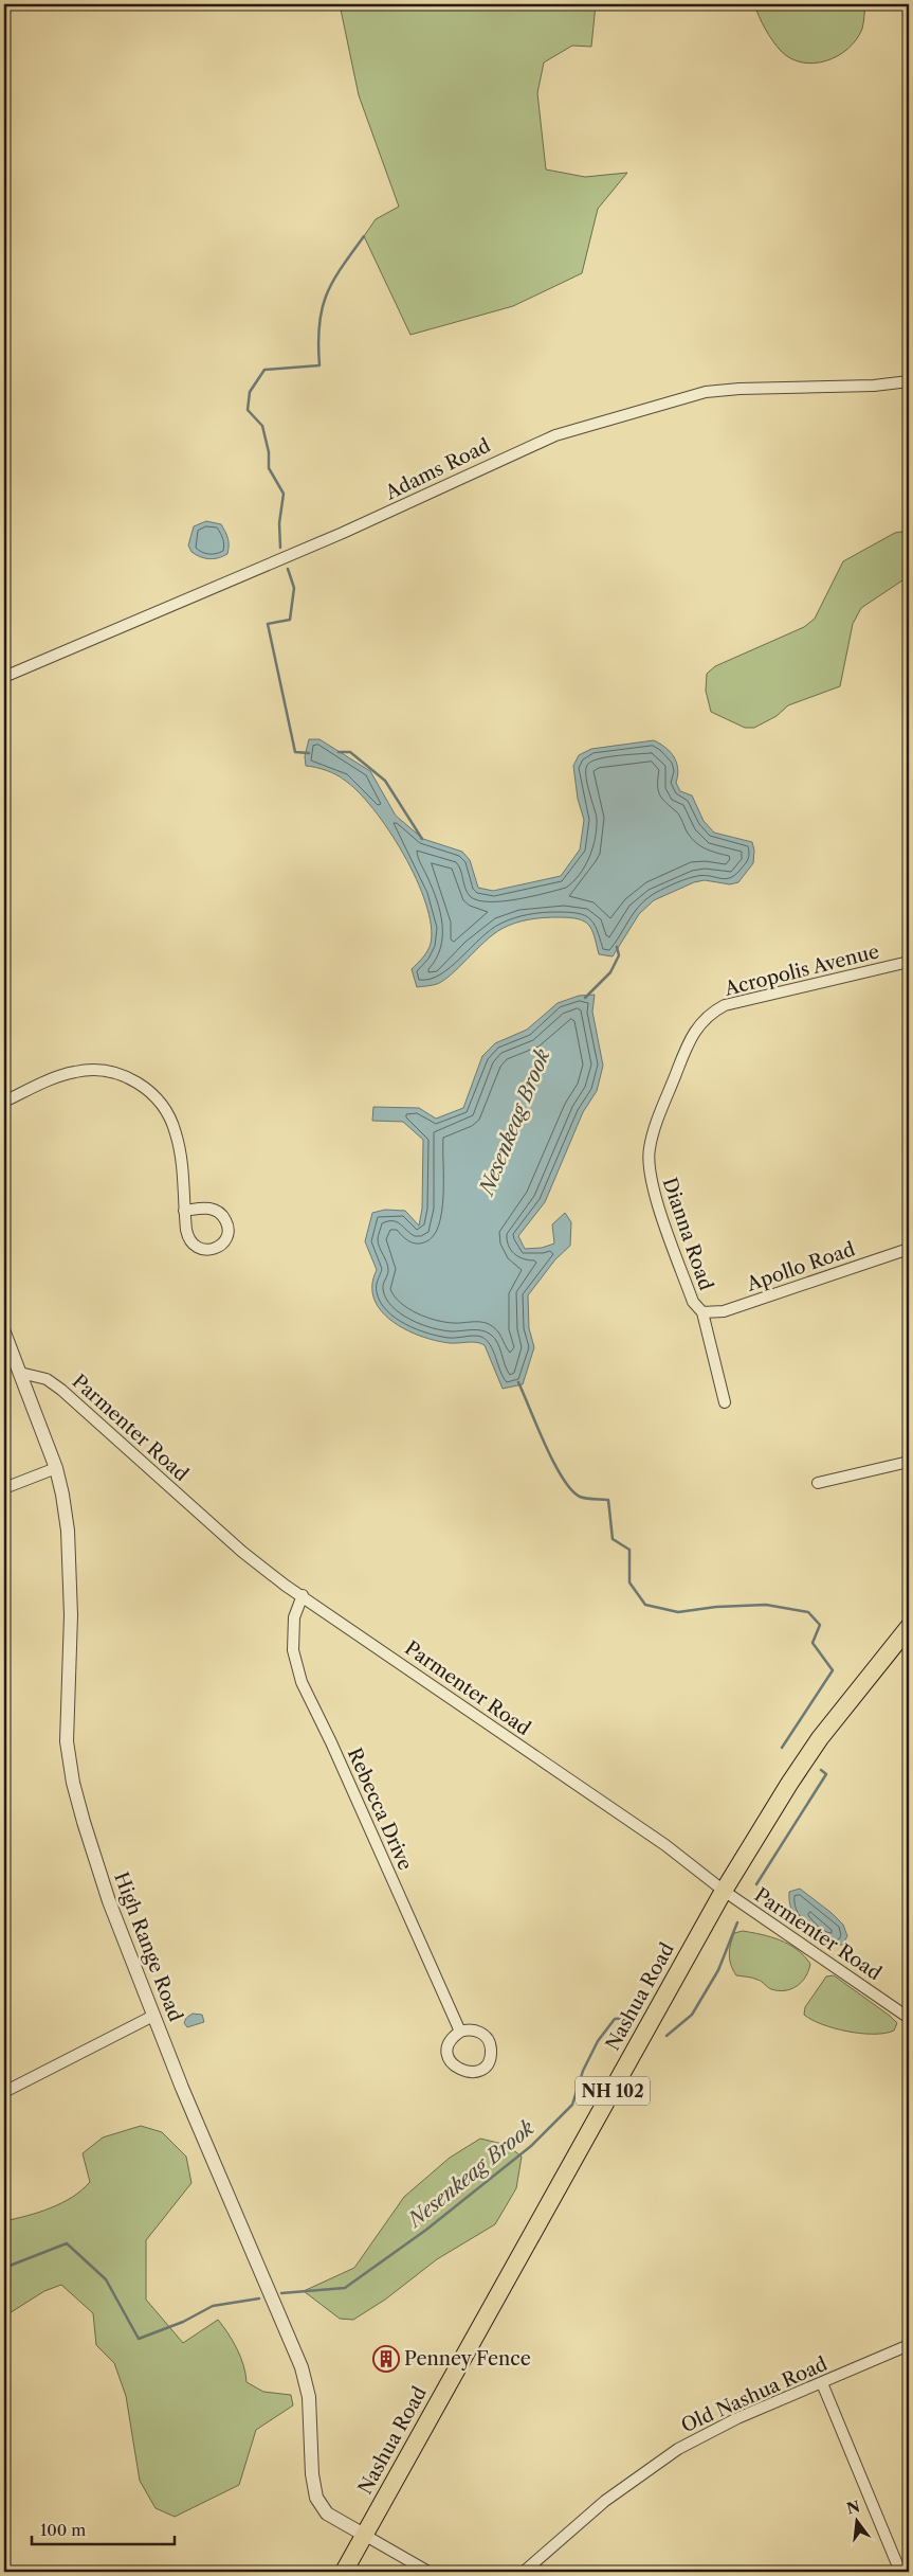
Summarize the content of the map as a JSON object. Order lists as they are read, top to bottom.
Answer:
{
  "streets": {
    "main road": ["Nashua Road", "NH 102"],
    "street": [
      "Adams Road",
      "Acropolis Avenue",
      "Dianna Road",
      "Apollo Road",
      "Parmenter Road",
      "Rebecca Drive",
      "High Range Road",
      "Old Nashua Road"
    ]
  },
  "crossings": [
    ["Acropolis Avenue", "Dianna Road"],
    ["Dianna Road", "Apollo Road"],
    ["Parmenter Road", "Rebecca Drive"],
    ["Parmenter Road", "High Range Road"],
    ["Parmenter Road", "Nashua Road"],
    ["High Range Road", "Nashua Road"]
  ],
  "water": ["Nesenkeag Brook"],
  "places": {
    "building": ["Penney Fence"]
  },
  "scale_bar": "100 m",
  "north": "top"
}
